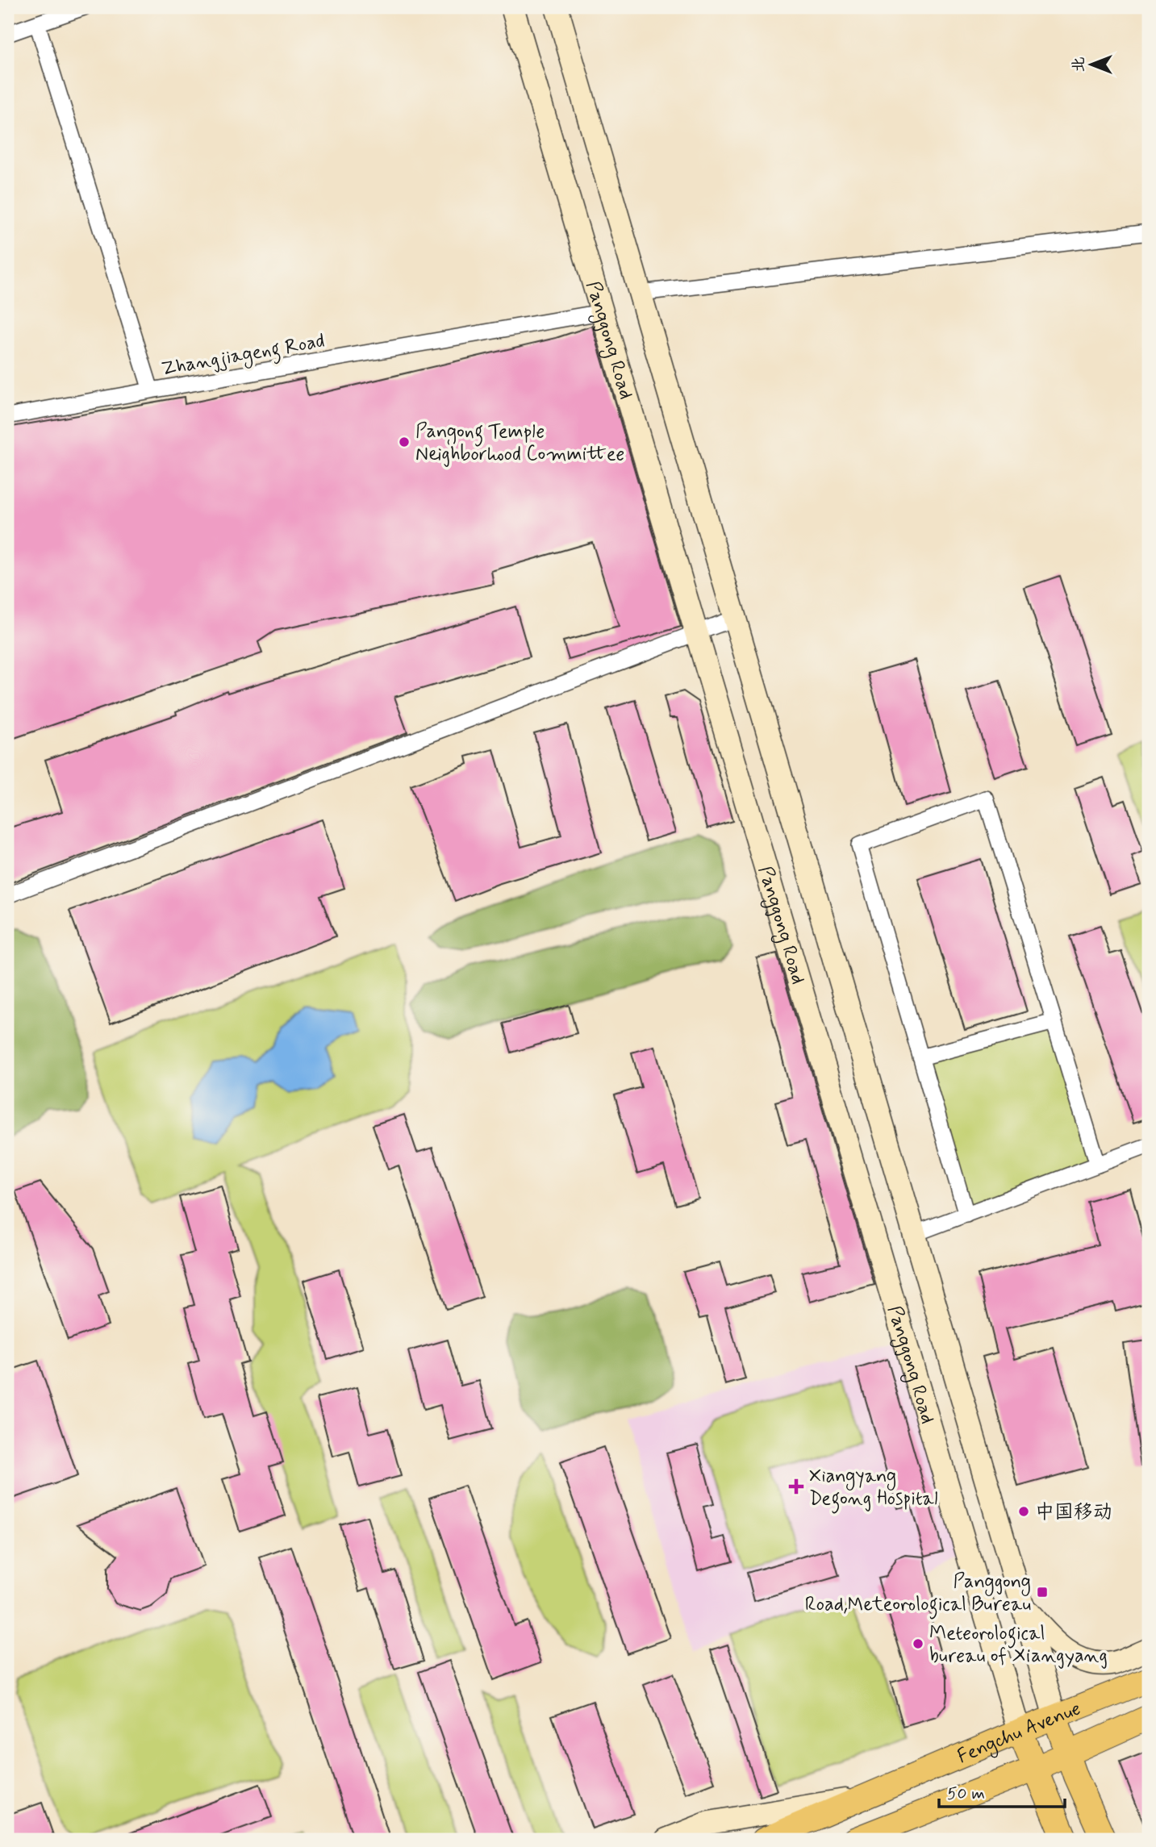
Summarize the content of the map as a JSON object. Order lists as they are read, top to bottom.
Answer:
{
  "streets": {
    "main road": ["Panggong Road", "Fengchu Avenue"],
    "street": ["Zhangjiageng Road"]
  },
  "crossings": [
    ["Panggong Road", "Zhangjiageng Road"],
    ["Panggong Road", "Fengchu Avenue"]
  ],
  "places": {
    "other": ["Pangong Temple Neighborhood Committee", "中国移动", "Meteorological bureau of Xiangyang"],
    "health": ["Xiangyang Degong Hospital"],
    "transit": ["Panggong Road,Meteorological Bureau"]
  },
  "scale_bar": "50 m",
  "north": "left"
}
